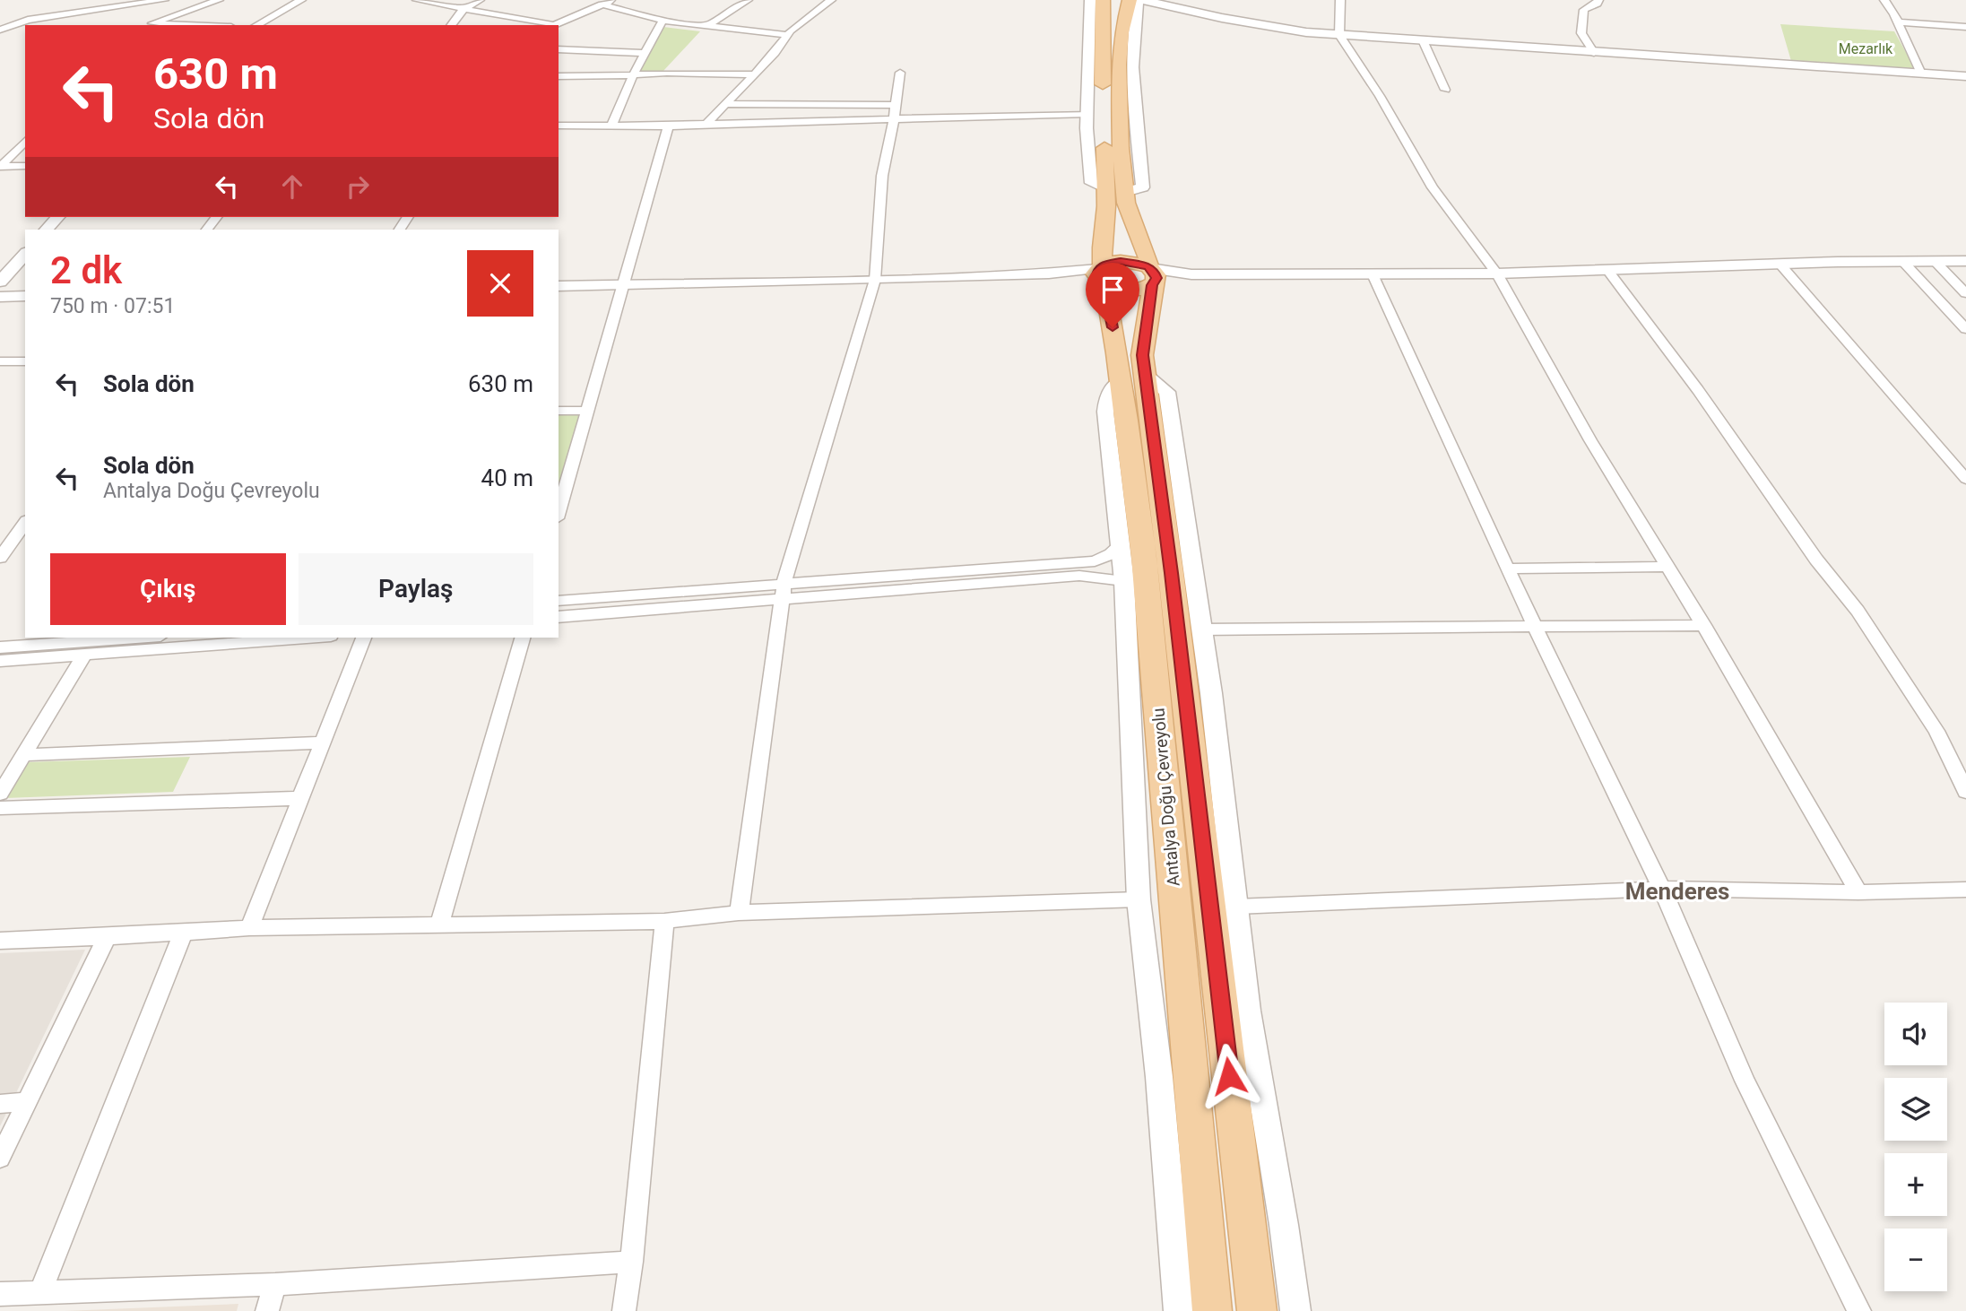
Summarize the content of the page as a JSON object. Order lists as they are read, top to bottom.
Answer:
{
  "streets": {
    "main road": ["Antalya Doğu Çevreyolu"]
  },
  "districts": ["Menderes"],
  "parks": ["Mezarlık"],
  "page": {
    "turn": ["630 m", "Sola dön"],
    "heading": ["2 dk", "750 m · 07:51"],
    "list": [
      {
        "name": "Sola dön",
        "value": "630 m"
      },
      {
        "name": "Sola dön",
        "note": "Antalya Doğu Çevreyolu",
        "value": "40 m"
      }
    ],
    "buttons": ["Çıkış", "Paylaş"],
    "map_buttons": ["+", "−"]
  }
}
